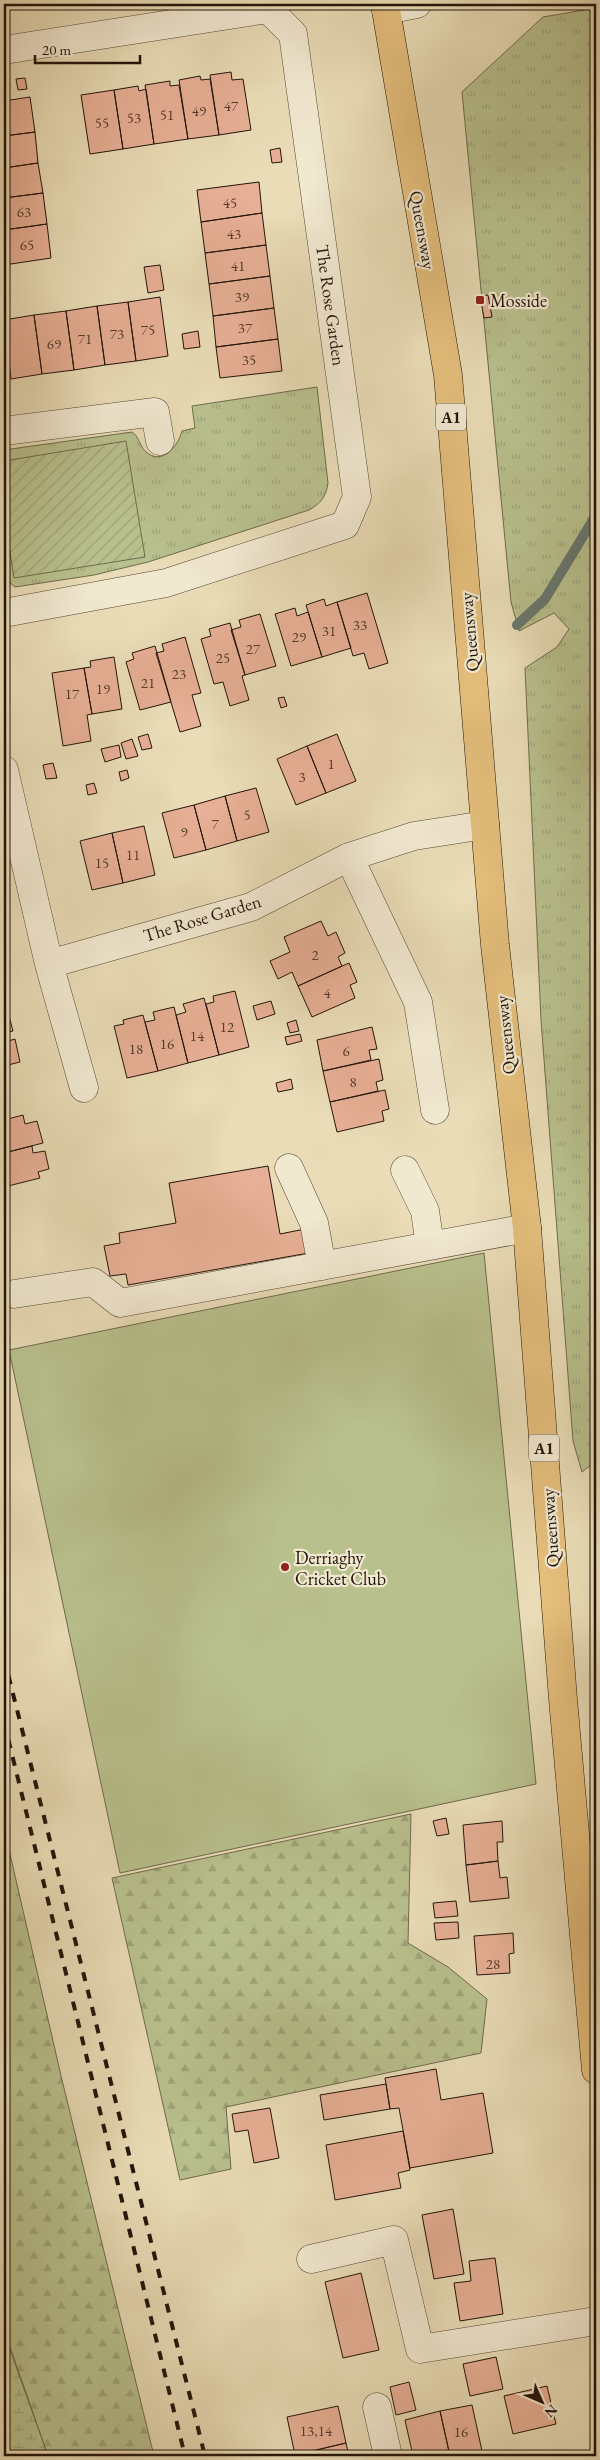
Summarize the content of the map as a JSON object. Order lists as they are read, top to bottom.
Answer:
{
  "streets": {
    "main road": ["Queensway", "A1"],
    "street": ["The Rose Garden"]
  },
  "crossings": [
    ["Queensway", "The Rose Garden"]
  ],
  "places": {
    "transit": ["Mosside"],
    "other": ["Derriaghy Cricket Club"]
  },
  "house_numbers": [
    "47",
    "49",
    "51",
    "53",
    "55",
    "45",
    "63",
    "43",
    "65",
    "41",
    "39",
    "37",
    "75",
    "73",
    "71",
    "69",
    "35",
    "33",
    "31",
    "29",
    "27",
    "25",
    "23",
    "21",
    "19",
    "17",
    "1",
    "3",
    "5",
    "7",
    "9",
    "11",
    "15",
    "2",
    "4",
    "12",
    "14",
    "16",
    "18",
    "6",
    "8",
    "28",
    "13,14",
    "16"
  ],
  "scale_bar": "20 m",
  "north": "bottom right"
}
